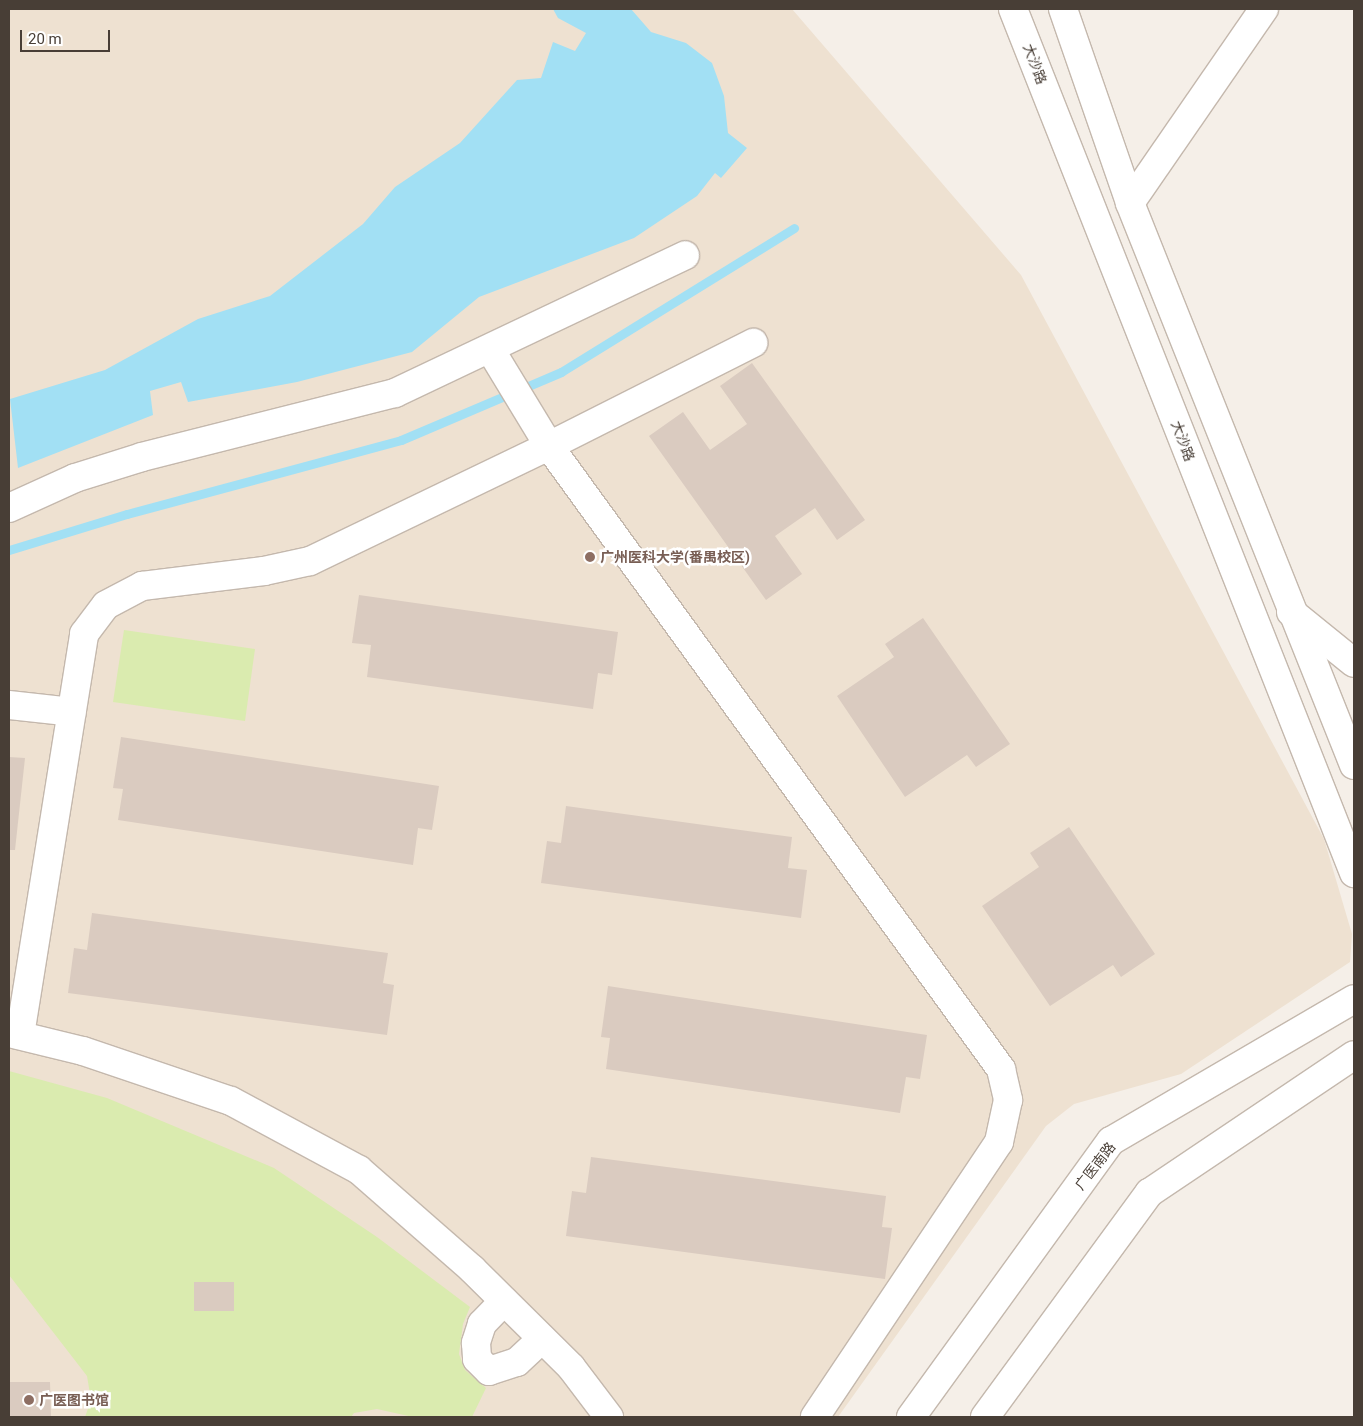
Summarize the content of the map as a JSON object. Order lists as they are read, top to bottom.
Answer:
{
  "streets": {
    "street": ["大沙路", "广医南路"]
  },
  "places": ["广州医科大学(番禺校区)", "广医图书馆"],
  "scale_bar": "20 m"
}
